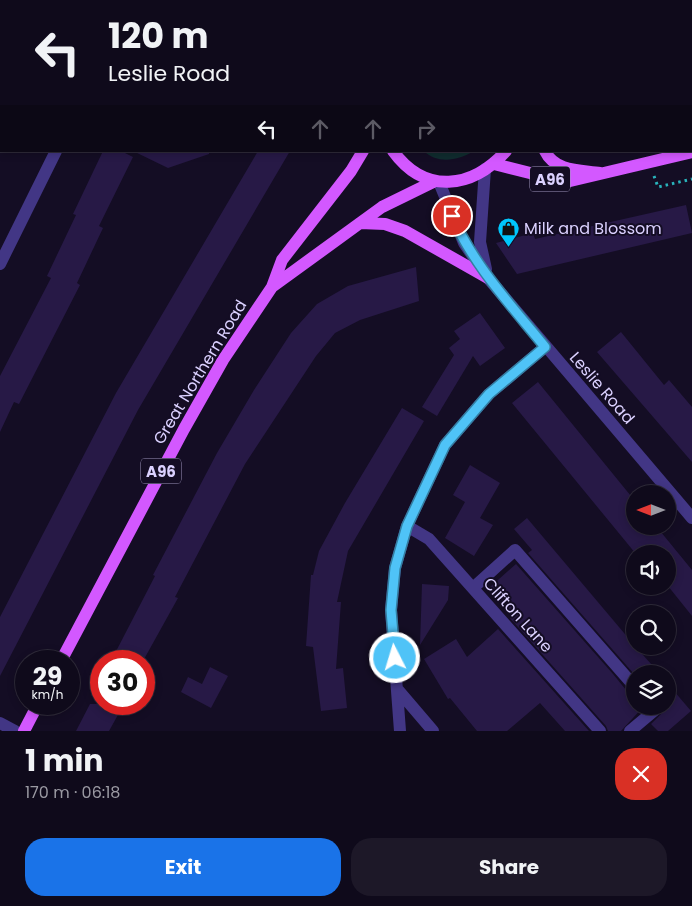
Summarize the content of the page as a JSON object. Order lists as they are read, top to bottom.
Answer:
{
  "streets": {
    "main road": ["A96", "Great Northern Road"],
    "street": ["Leslie Road", "Clifton Lane"]
  },
  "crossings": [
    ["A96", "Great Northern Road"],
    ["A96", "Leslie Road"],
    ["Great Northern Road", "Leslie Road"]
  ],
  "places": {
    "shop": ["Milk and Blossom"]
  },
  "north": "left",
  "page": {
    "turn": ["120 m", "Leslie Road"],
    "speed": "29 km/h",
    "limit": "30",
    "heading": ["1 min", "170 m · 06:18"],
    "buttons": ["Exit", "Share"]
  }
}
